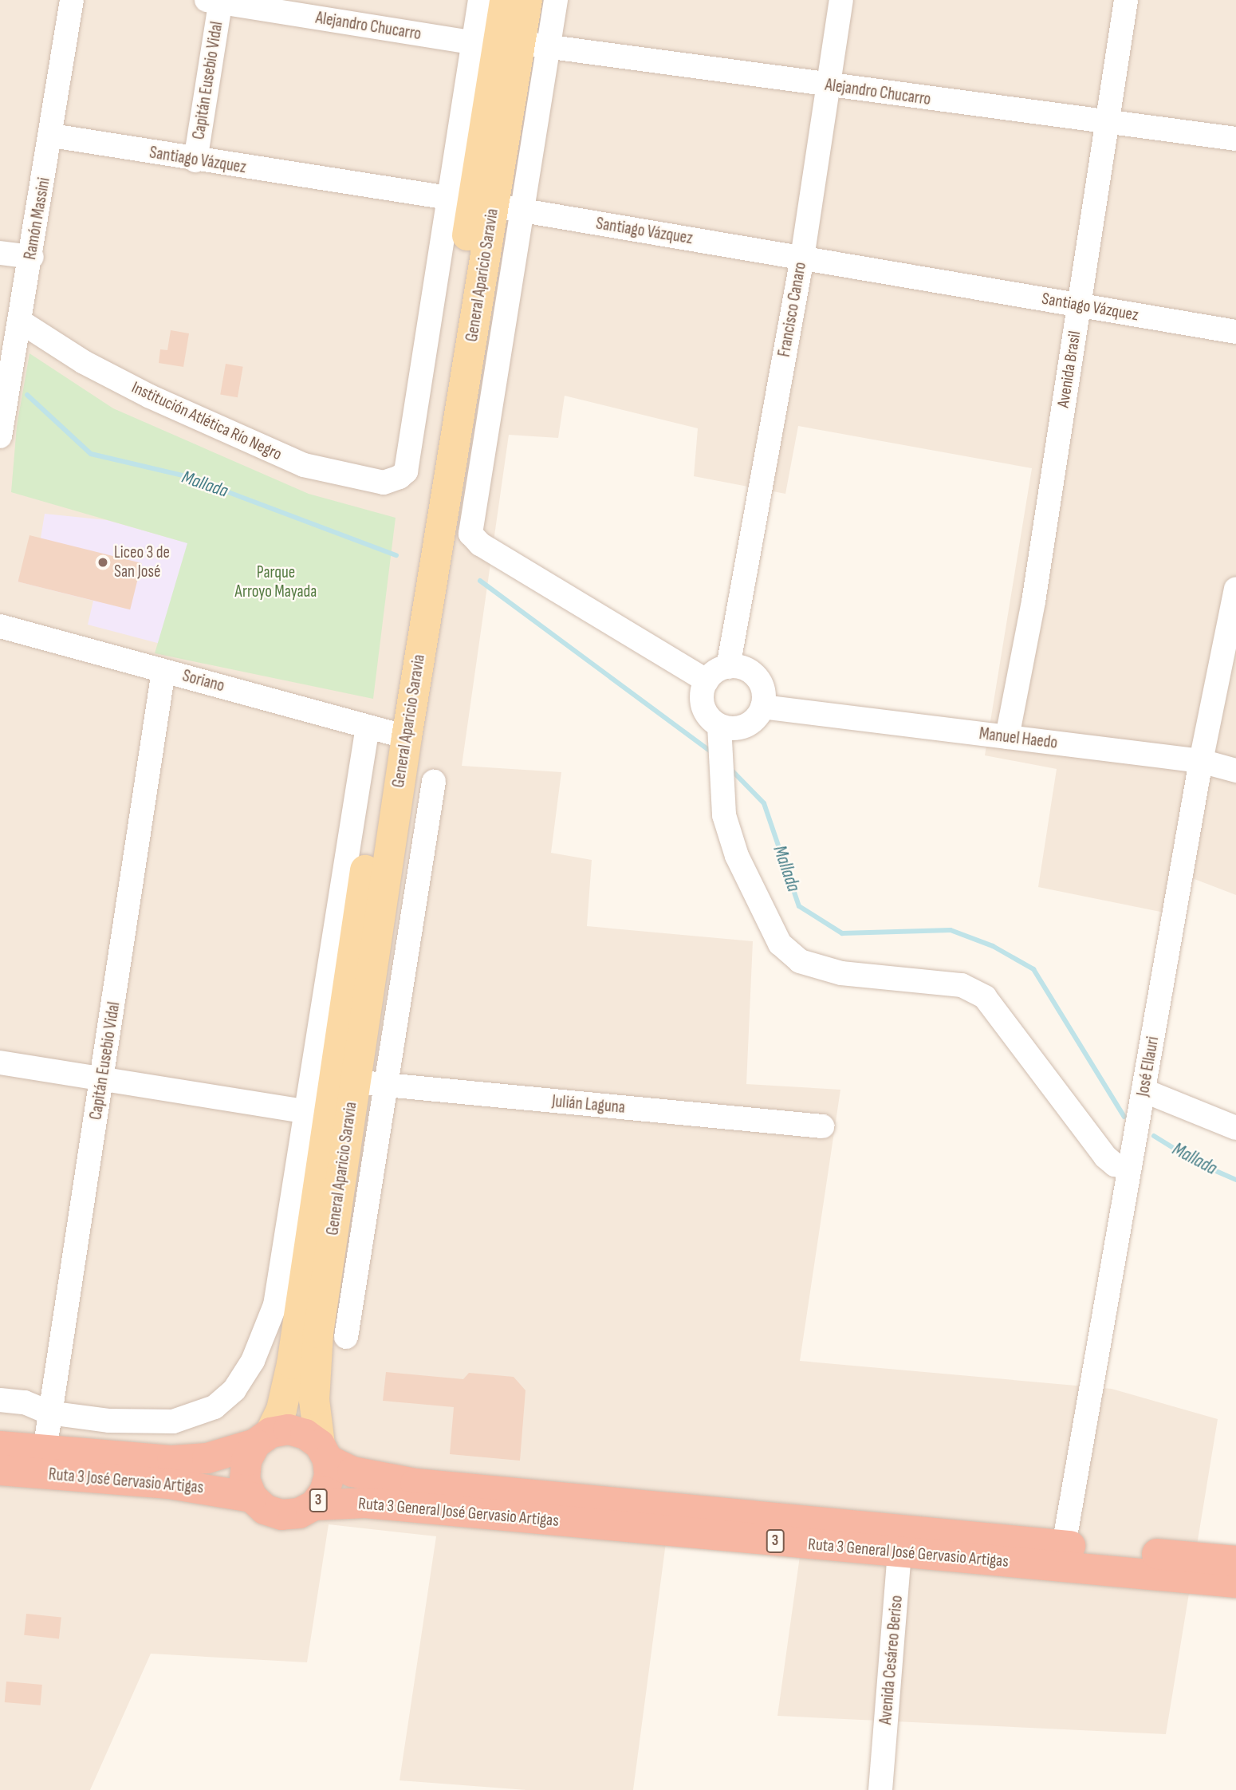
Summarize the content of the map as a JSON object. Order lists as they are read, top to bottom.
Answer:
{
  "streets": {
    "highway": ["Ruta 3 José Gervasio Artigas", "3", "Ruta 3 General José Gervasio Artigas"],
    "main road": ["General Aparicio Saravia"],
    "street": [
      "Alejandro Chucarro",
      "Capitán Eusebio Vidal",
      "Santiago Vázquez",
      "Ramón Massini",
      "Francisco Canaro",
      "Avenida Brasil",
      "Institución Atlética Río Negro",
      "Soriano",
      "Manuel Haedo",
      "José Ellauri",
      "Julián Laguna",
      "Avenida Cesáreo Beriso"
    ]
  },
  "crossings": [
    ["Alejandro Chucarro", "Capitán Eusebio Vidal"],
    ["Alejandro Chucarro", "General Aparicio Saravia"],
    ["Alejandro Chucarro", "Francisco Canaro"],
    ["Alejandro Chucarro", "Avenida Brasil"],
    ["Capitán Eusebio Vidal", "Santiago Vázquez"],
    ["Capitán Eusebio Vidal", "General Aparicio Saravia"],
    ["Capitán Eusebio Vidal", "Soriano"],
    ["Capitán Eusebio Vidal", "3"],
    ["Santiago Vázquez", "Ramón Massini"],
    ["Santiago Vázquez", "General Aparicio Saravia"],
    ["Santiago Vázquez", "Francisco Canaro"],
    ["Santiago Vázquez", "Avenida Brasil"],
    ["Ramón Massini", "Institución Atlética Río Negro"],
    ["General Aparicio Saravia", "Francisco Canaro"],
    ["General Aparicio Saravia", "Institución Atlética Río Negro"],
    ["General Aparicio Saravia", "Soriano"],
    ["General Aparicio Saravia", "Manuel Haedo"],
    ["General Aparicio Saravia", "Julián Laguna"],
    ["General Aparicio Saravia", "Ruta 3 José Gervasio Artigas"],
    ["General Aparicio Saravia", "3"],
    ["General Aparicio Saravia", "Ruta 3 General José Gervasio Artigas"],
    ["Francisco Canaro", "Manuel Haedo"],
    ["Avenida Brasil", "Manuel Haedo"],
    ["Manuel Haedo", "José Ellauri"],
    ["José Ellauri", "Ruta 3 General José Gervasio Artigas"],
    ["Ruta 3 José Gervasio Artigas", "3"],
    ["Ruta 3 José Gervasio Artigas", "Ruta 3 General José Gervasio Artigas"],
    ["3", "Ruta 3 General José Gervasio Artigas"],
    ["Ruta 3 General José Gervasio Artigas", "Avenida Cesáreo Beriso"]
  ],
  "water": ["Mallada"],
  "parks": ["Parque Arroyo Mayada"],
  "places": ["Liceo 3 de San José"]
}
